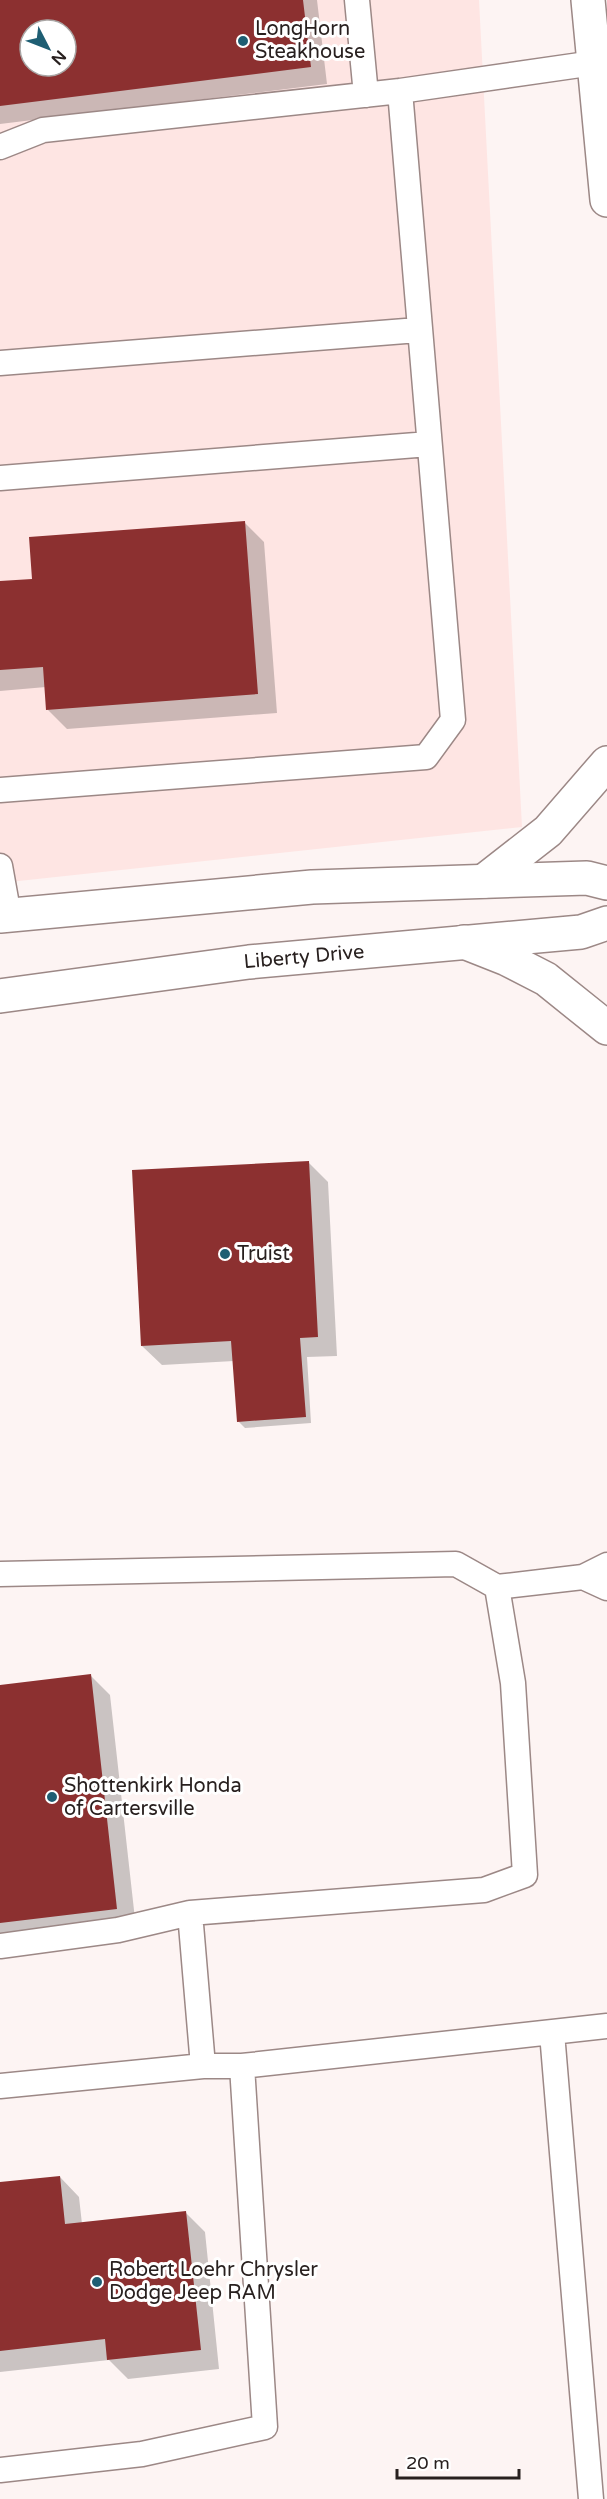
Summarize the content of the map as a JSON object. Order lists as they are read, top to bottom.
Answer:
{
  "streets": {
    "street": ["Liberty Drive"]
  },
  "places": [
    "LongHorn Steakhouse",
    "Truist",
    "Shottenkirk Honda of Cartersville",
    "Robert Loehr Chrysler Dodge Jeep RAM"
  ],
  "scale_bar": "20 m",
  "north": "bottom right"
}
